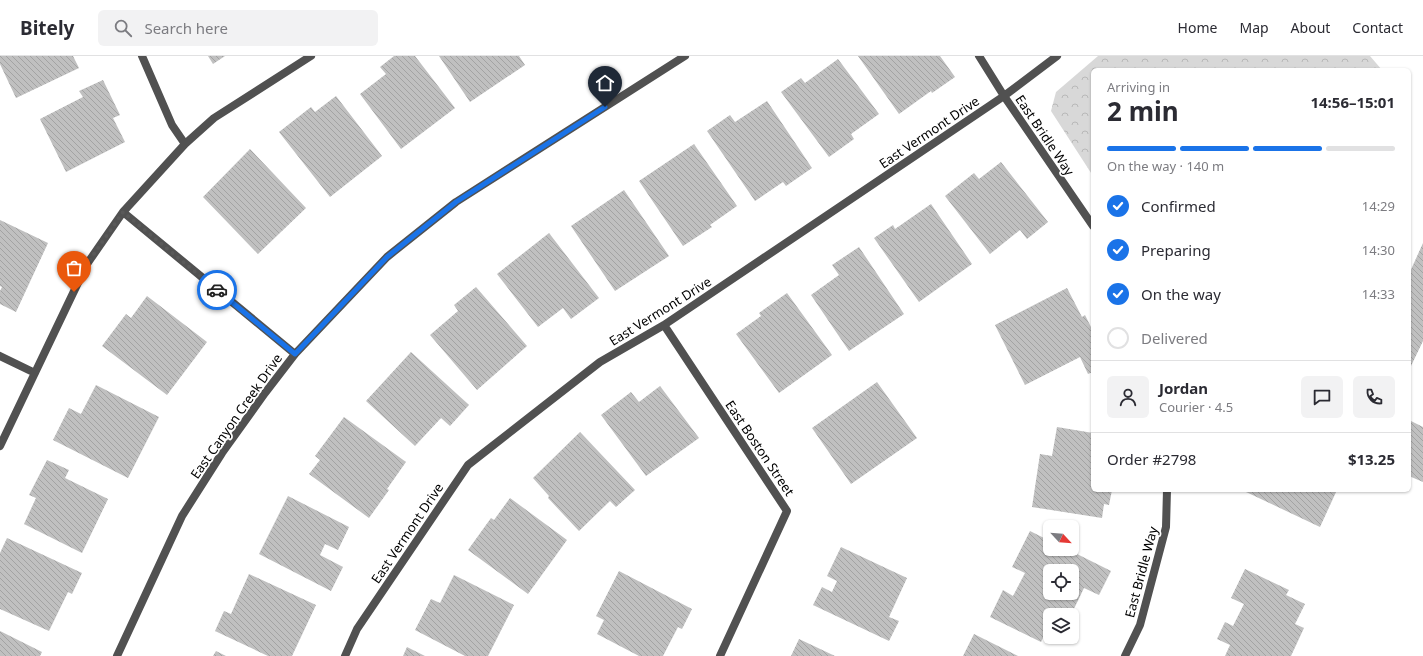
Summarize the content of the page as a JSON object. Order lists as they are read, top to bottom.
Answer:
{
  "streets": {
    "street": [
      "East Vermont Drive",
      "East Bridle Way",
      "East Canyon Creek Drive",
      "East Boston Street"
    ]
  },
  "crossings": [
    ["East Vermont Drive", "East Bridle Way"],
    ["East Vermont Drive", "East Boston Street"]
  ],
  "north": "bottom right",
  "page": {
    "header": "Bitely",
    "search": "Search here",
    "nav": [
      "Home",
      "Map",
      "About",
      "Contact"
    ],
    "heading": ["2 min", "Arriving in", "14:56–15:01"],
    "panel": [
      "Jordan",
      "Courier · 4.5",
      "Order #2798",
      "$13.25"
    ],
    "bar": "On the way · 140 m",
    "list": [
      ["Confirmed", "14:29"],
      ["Preparing", "14:30"],
      ["On the way", "14:33"],
      "Delivered"
    ]
  }
}
